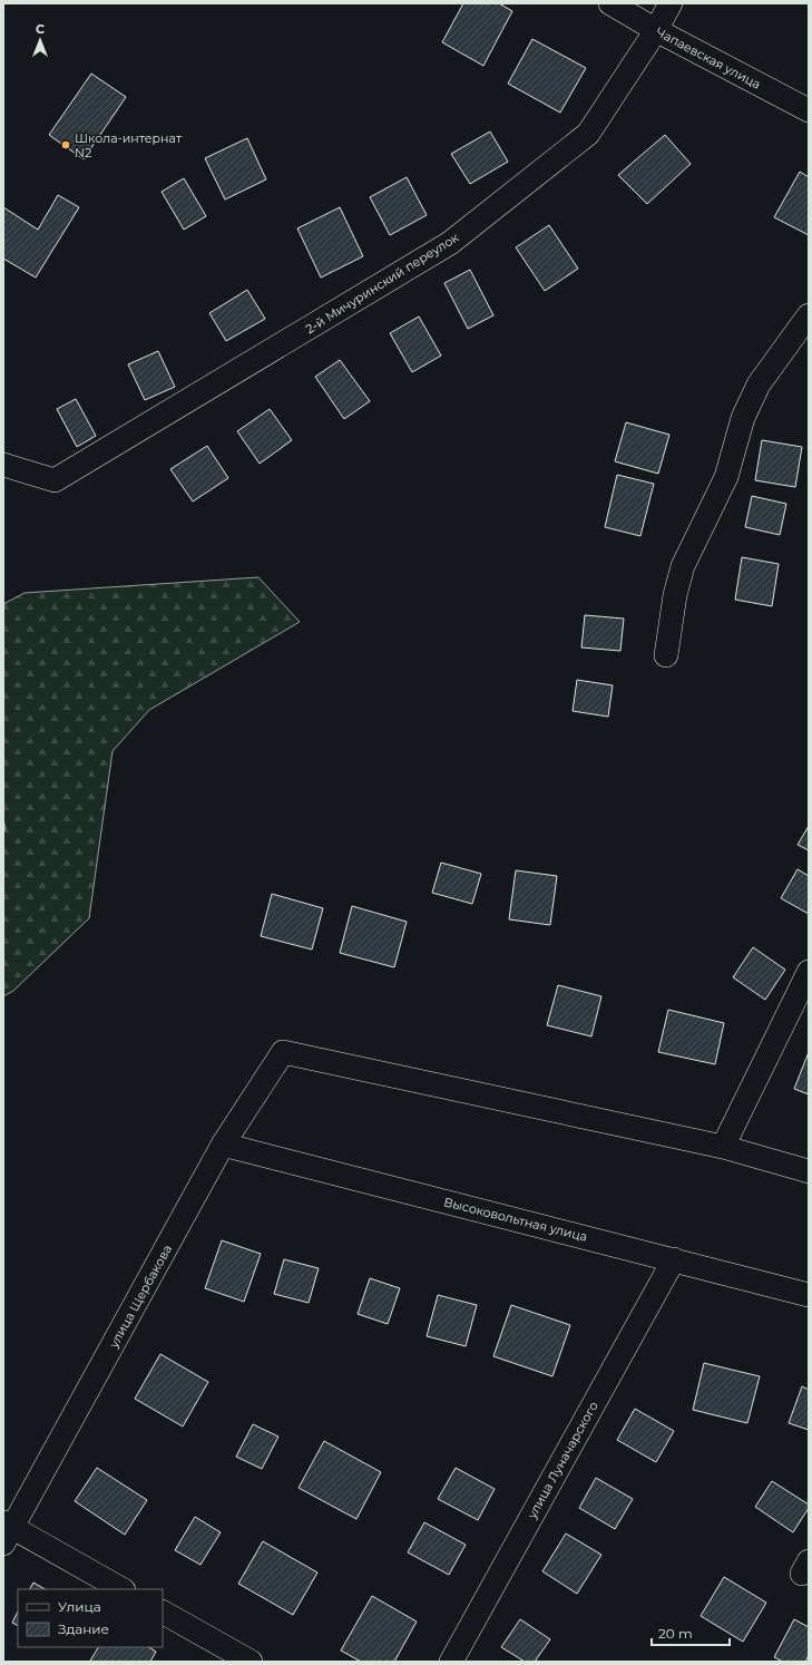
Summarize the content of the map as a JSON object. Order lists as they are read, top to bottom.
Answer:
{
  "streets": {
    "street": [
      "Чапаевская улица",
      "2-й Мичуринский переулок",
      "Высоковольтная улица",
      "улица Щербакова",
      "улица Луначарского"
    ]
  },
  "crossings": [
    ["Чапаевская улица", "2-й Мичуринский переулок"],
    ["Высоковольтная улица", "улица Щербакова"],
    ["Высоковольтная улица", "улица Луначарского"]
  ],
  "places": ["Школа-интернат N2"],
  "legend": ["Улица", "Здание"],
  "scale_bar": "20 m",
  "north": "top"
}
